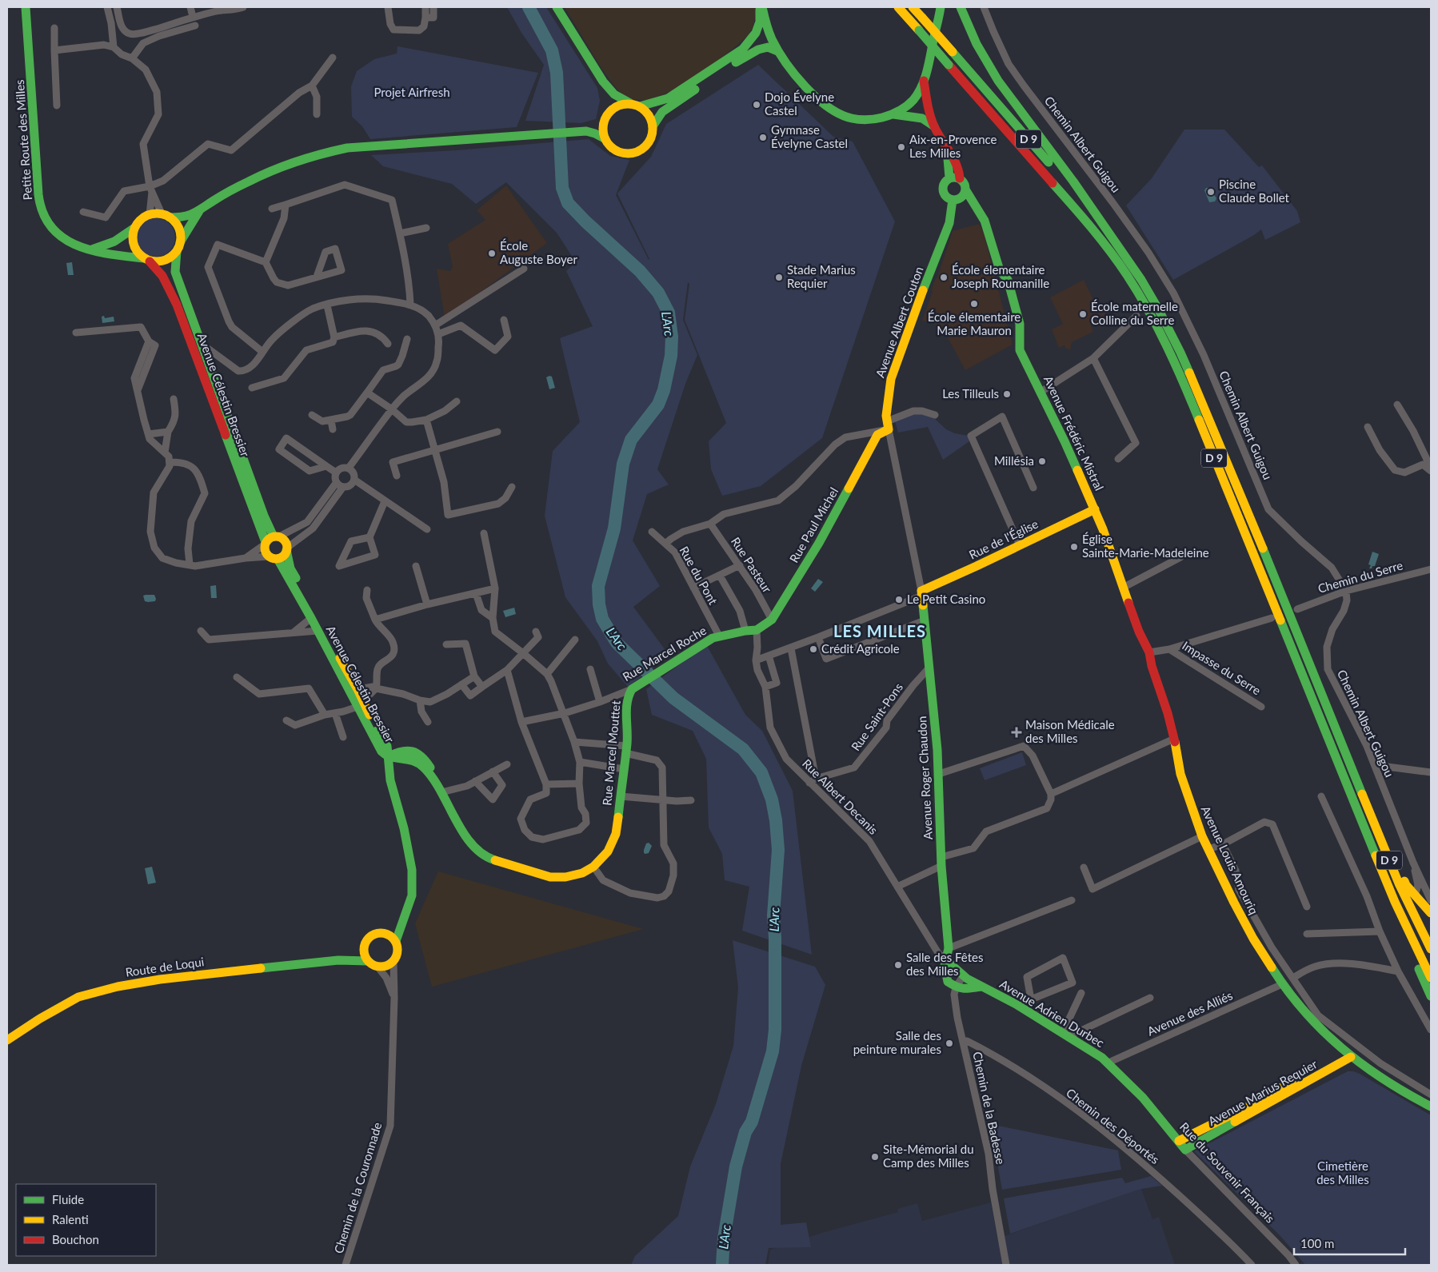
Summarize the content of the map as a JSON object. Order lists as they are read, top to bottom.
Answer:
{
  "streets": {
    "main road": [
      "D 9",
      "Petite Route des Milles",
      "Avenue Albert Couton",
      "Avenue Célestin Bressier",
      "Avenue Frédéric Mistral",
      "Rue Paul Michel",
      "Rue de l'Église",
      "Rue Marcel Roche",
      "Rue Marcel Mouttet",
      "Avenue Roger Chaudon",
      "Avenue Louis Amouriq",
      "Route de Loqui",
      "Avenue Adrien Durbec",
      "Avenue Marius Requier",
      "Rue du Souvenir Français"
    ],
    "street": [
      "Chemin Albert Guigou",
      "Rue Pasteur",
      "Rue du Pont",
      "Chemin du Serre",
      "Impasse du Serre",
      "Rue Saint-Pons",
      "Rue Albert Decanis",
      "Avenue des Alliés",
      "Chemin de la Badesse",
      "Chemin des Déportés",
      "Chemin de la Couronnade"
    ]
  },
  "crossings": [
    ["Petite Route des Milles", "Avenue Célestin Bressier"],
    ["Chemin Albert Guigou", "Chemin du Serre"],
    ["Avenue Albert Couton", "Avenue Frédéric Mistral"],
    ["Avenue Albert Couton", "Rue Paul Michel"],
    ["Avenue Albert Couton", "Rue de l'Église"],
    ["Avenue Albert Couton", "Avenue Roger Chaudon"],
    ["Avenue Célestin Bressier", "Rue Marcel Mouttet"],
    ["Avenue Célestin Bressier", "Route de Loqui"],
    ["Avenue Célestin Bressier", "Chemin de la Couronnade"],
    ["Avenue Frédéric Mistral", "Rue de l'Église"],
    ["Avenue Frédéric Mistral", "Avenue Louis Amouriq"],
    ["Rue Paul Michel", "Rue Pasteur"],
    ["Rue Paul Michel", "Rue Marcel Roche"],
    ["Rue de l'Église", "Avenue Roger Chaudon"],
    ["Rue de l'Église", "Avenue Louis Amouriq"],
    ["Rue du Pont", "Rue Marcel Roche"],
    ["Rue Marcel Roche", "Rue Marcel Mouttet"],
    ["Rue Saint-Pons", "Avenue Roger Chaudon"],
    ["Rue Saint-Pons", "Rue Albert Decanis"],
    ["Avenue Roger Chaudon", "Rue Albert Decanis"],
    ["Avenue Roger Chaudon", "Avenue Adrien Durbec"],
    ["Avenue Roger Chaudon", "Chemin de la Badesse"],
    ["Rue Albert Decanis", "Avenue Adrien Durbec"],
    ["Avenue Louis Amouriq", "Avenue des Alliés"],
    ["Avenue Louis Amouriq", "Avenue Marius Requier"],
    ["Route de Loqui", "Chemin de la Couronnade"],
    ["Avenue Adrien Durbec", "Avenue des Alliés"],
    ["Avenue Adrien Durbec", "Chemin de la Badesse"],
    ["Avenue Adrien Durbec", "Rue du Souvenir Français"],
    ["Avenue des Alliés", "Rue du Souvenir Français"],
    ["Avenue Marius Requier", "Rue du Souvenir Français"],
    ["Chemin de la Badesse", "Chemin des Déportés"]
  ],
  "districts": ["LES MILLES"],
  "water": ["L'Arc"],
  "parks": ["Projet Airfresh", "Cimetière des Milles"],
  "places": {
    "other": [
      "Dojo Évelyne Castel",
      "Gymnase Évelyne Castel",
      "Aix-en-Provence Les Milles",
      "Piscine Claude Bollet",
      "École Auguste Boyer",
      "Stade Marius Requier",
      "École élementaire Joseph Roumanille",
      "École élementaire Marie Mauron",
      "École maternelle Colline du Serre",
      "Les Tilleuls",
      "Millésia",
      "Église Sainte-Marie-Madeleine",
      "Le Petit Casino",
      "Crédit Agricole",
      "Salle des Fêtes des Milles",
      "Salle des peinture murales",
      "Site-Mémorial du Camp des Milles"
    ],
    "health": ["Maison Médicale des Milles"]
  },
  "legend": ["Fluide", "Ralenti", "Bouchon"],
  "scale_bar": "100 m"
}
